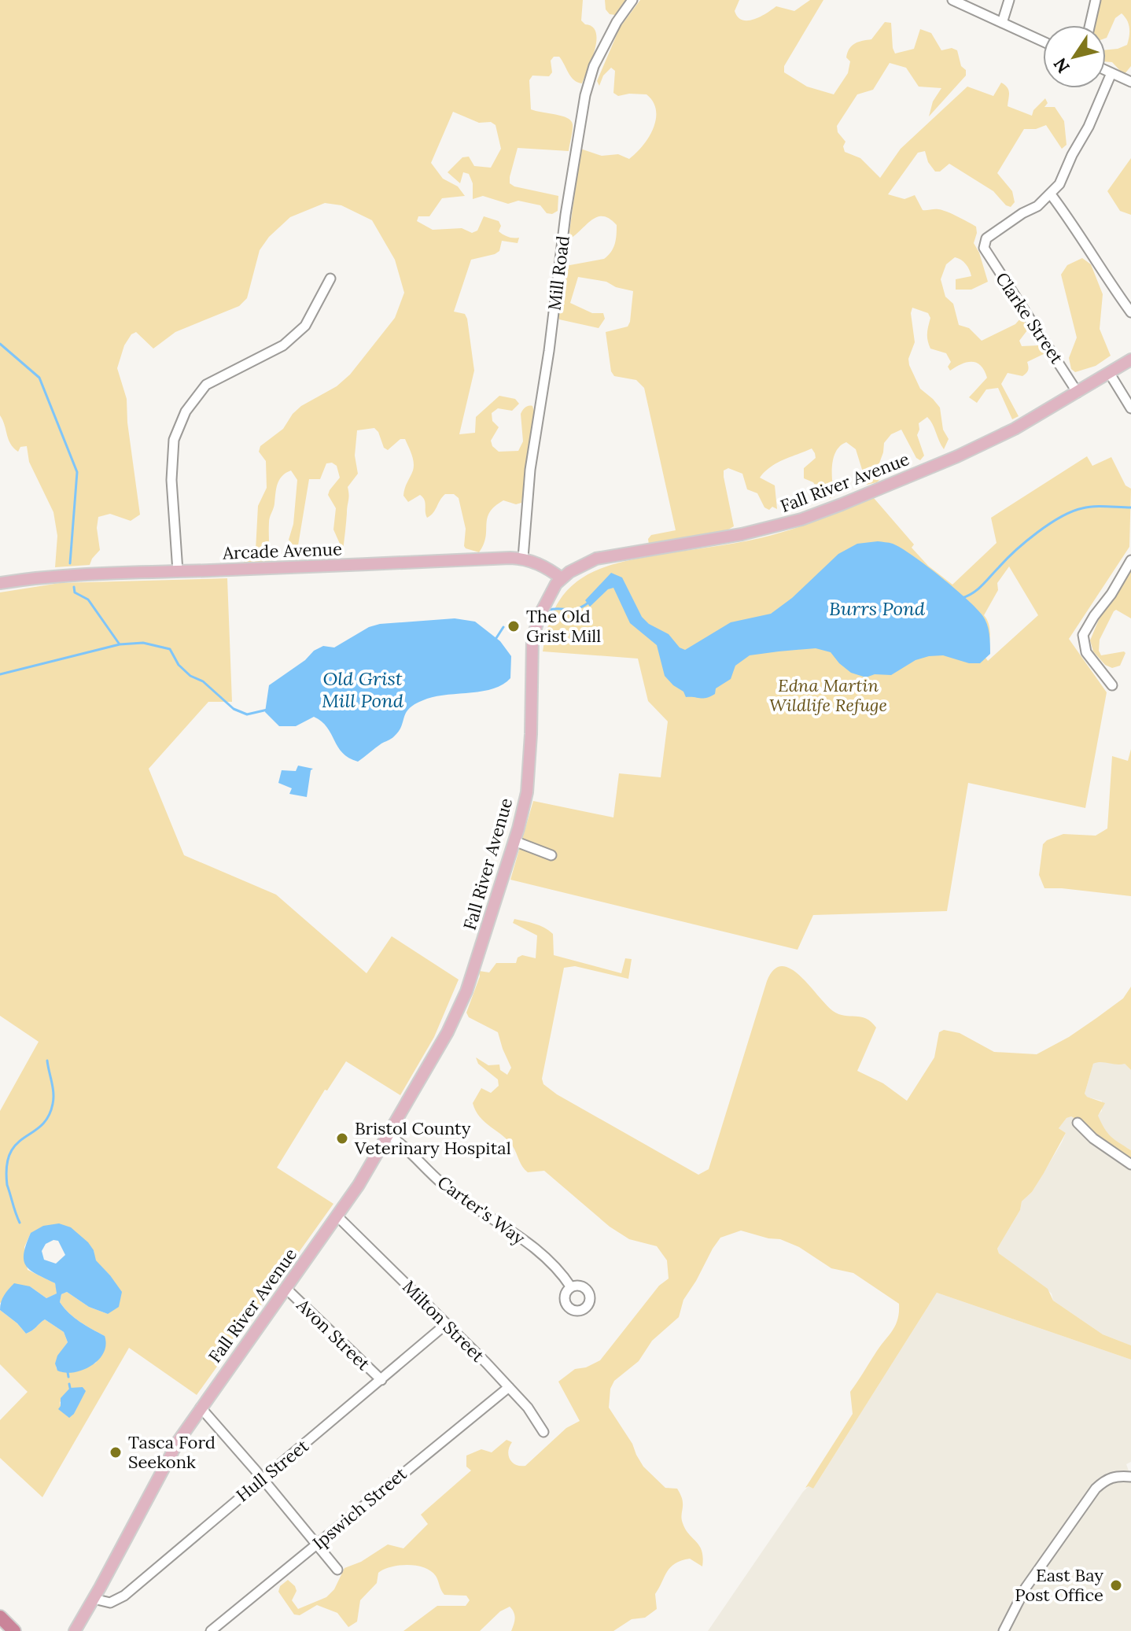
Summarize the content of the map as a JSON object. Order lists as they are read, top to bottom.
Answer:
{
  "streets": {
    "main road": ["Fall River Avenue", "Arcade Avenue"],
    "street": [
      "Mill Road",
      "Clarke Street",
      "Carter's Way",
      "Milton Street",
      "Avon Street",
      "Hull Street",
      "Ipswich Street"
    ]
  },
  "crossings": [
    ["Mill Road", "Arcade Avenue"],
    ["Clarke Street", "Fall River Avenue"],
    ["Fall River Avenue", "Arcade Avenue"],
    ["Fall River Avenue", "Carter's Way"],
    ["Fall River Avenue", "Milton Street"],
    ["Fall River Avenue", "Avon Street"],
    ["Fall River Avenue", "Hull Street"],
    ["Milton Street", "Hull Street"],
    ["Milton Street", "Ipswich Street"],
    ["Avon Street", "Hull Street"]
  ],
  "water": ["Burrs Pond", "Old Grist Mill Pond"],
  "parks": ["Edna Martin Wildlife Refuge"],
  "places": [
    "The Old Grist Mill",
    "Bristol County Veterinary Hospital",
    "Tasca Ford Seekonk",
    "East Bay Post Office"
  ],
  "north": "bottom left"
}
